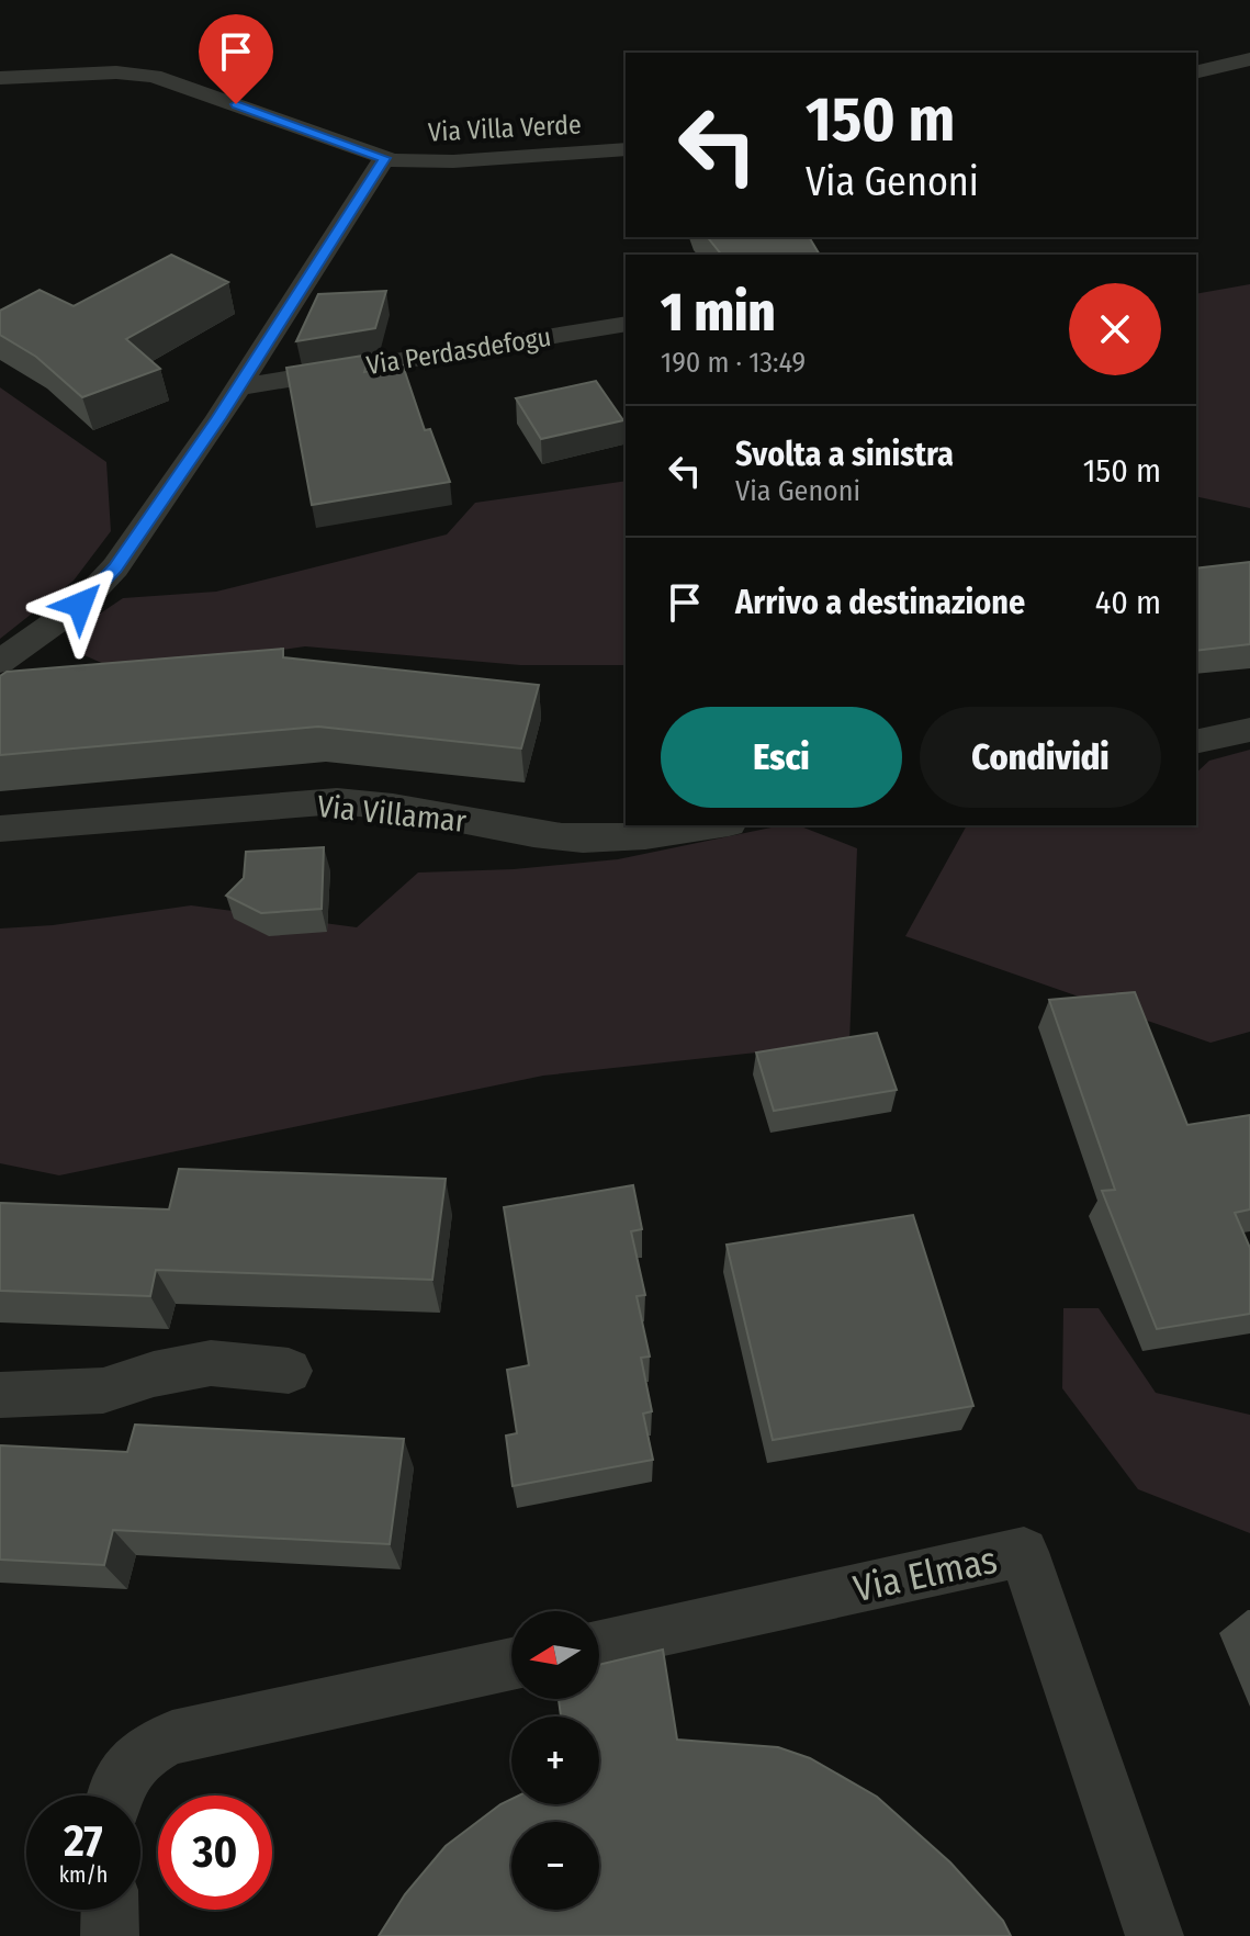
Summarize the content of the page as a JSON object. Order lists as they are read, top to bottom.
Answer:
{
  "streets": {
    "street": [
      "Via Villa Verde",
      "Via Perdasdefogu",
      "Via Villamar",
      "Via Elmas"
    ]
  },
  "north": "left",
  "page": {
    "turn": ["150 m", "Via Genoni"],
    "heading": ["1 min", "190 m · 13:49"],
    "list": [
      {
        "name": "Svolta a sinistra",
        "note": "Via Genoni",
        "value": "150 m"
      },
      {
        "name": "Arrivo a destinazione",
        "value": "40 m"
      }
    ],
    "buttons": ["Esci", "Condividi"],
    "map_buttons": ["+", "−"],
    "speed": "27 km/h",
    "limit": "30"
  }
}
